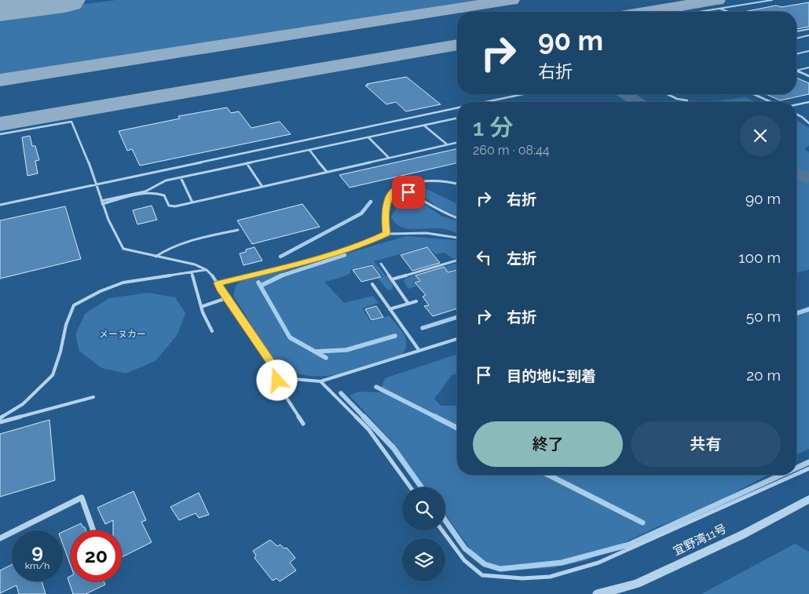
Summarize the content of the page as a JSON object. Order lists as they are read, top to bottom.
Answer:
{
  "streets": {
    "street": ["宜野湾11号"]
  },
  "parks": ["メーヌカー"],
  "page": {
    "turn": ["90 m", "右折"],
    "heading": ["1 分", "260 m · 08:44"],
    "list": [
      {
        "name": "右折",
        "value": "90 m"
      },
      {
        "name": "左折",
        "value": "100 m"
      },
      {
        "name": "右折",
        "value": "50 m"
      },
      {
        "name": "目的地に到着",
        "value": "20 m"
      }
    ],
    "buttons": ["終了", "共有"],
    "speed": "9 km/h",
    "limit": "20"
  }
}
